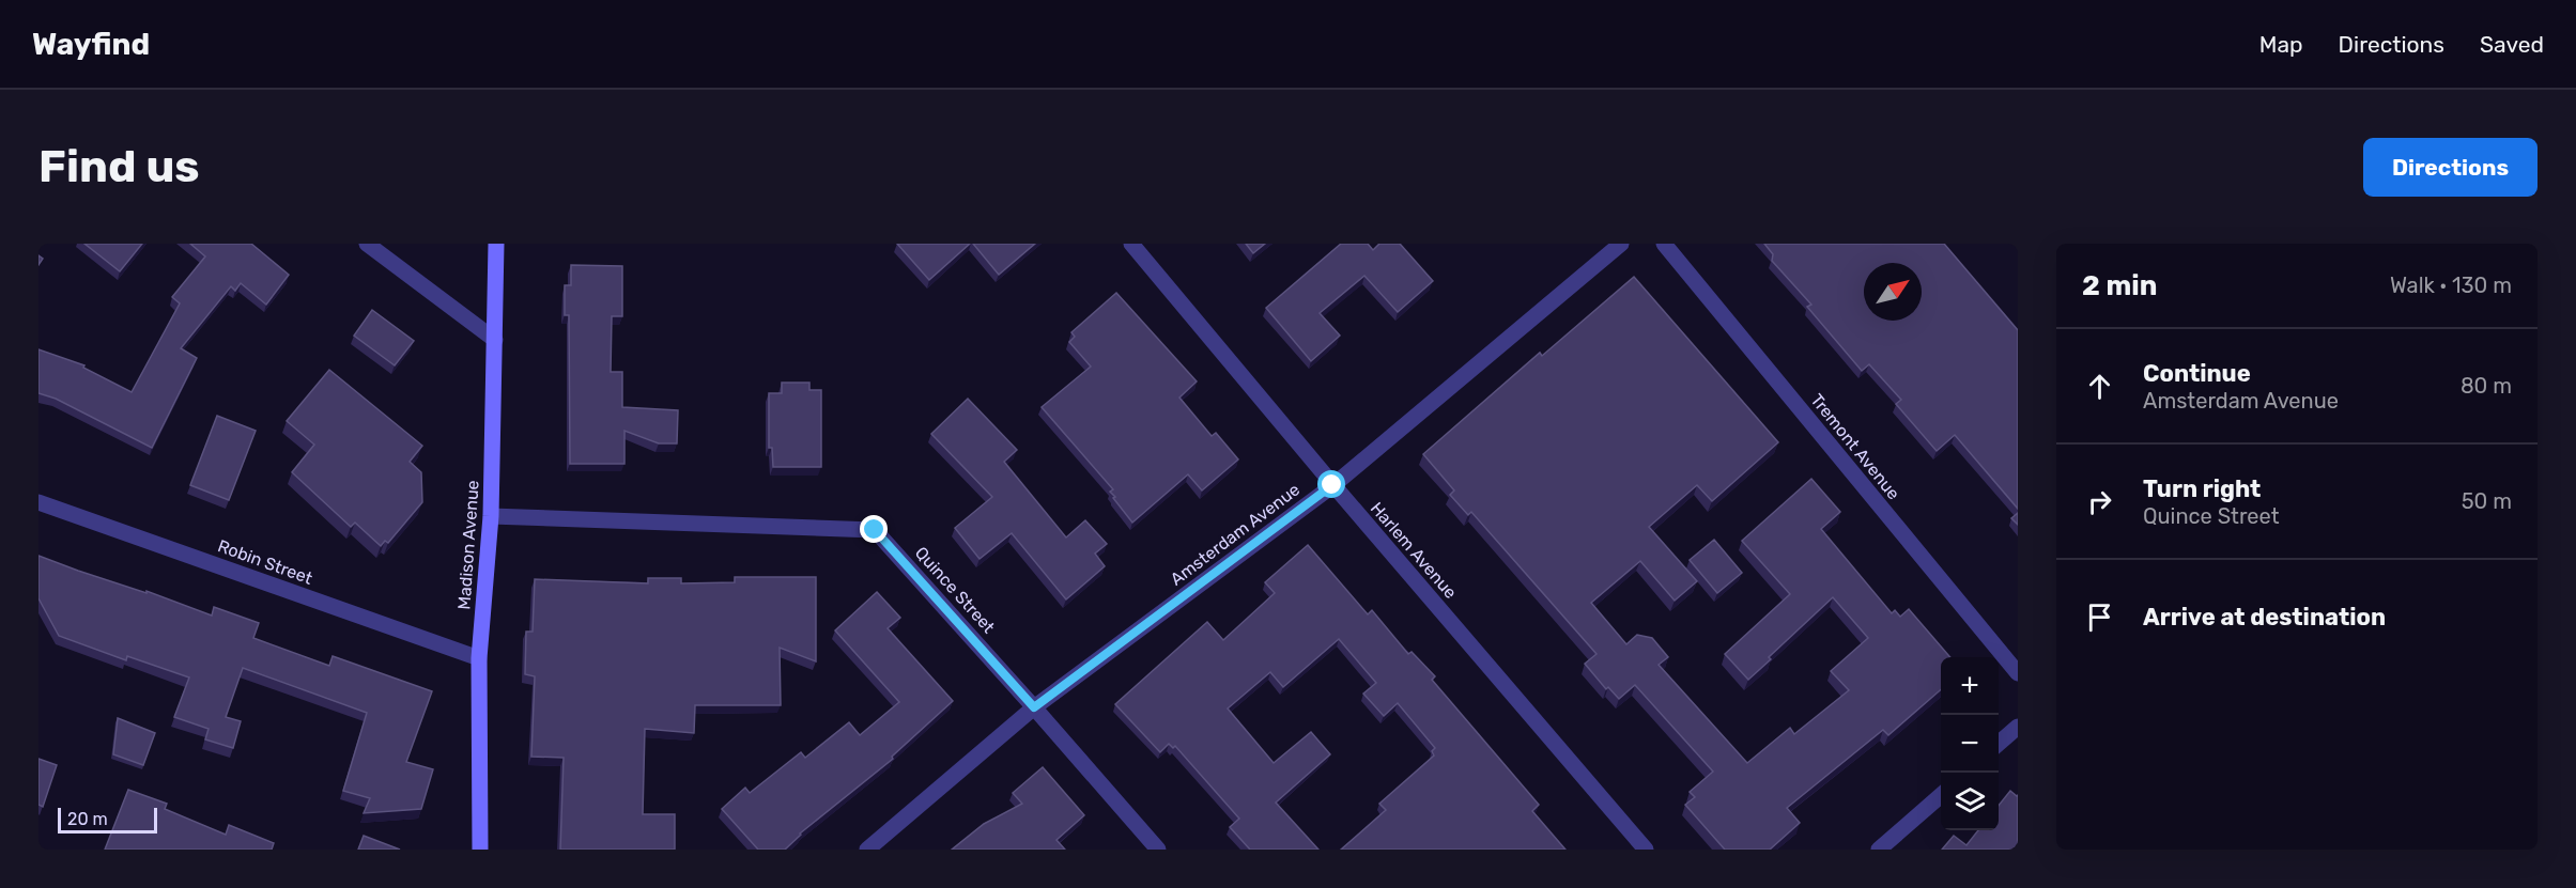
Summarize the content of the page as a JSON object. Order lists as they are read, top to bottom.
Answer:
{
  "streets": {
    "main road": ["Madison Avenue"],
    "street": [
      "Tremont Avenue",
      "Amsterdam Avenue",
      "Harlem Avenue",
      "Robin Street",
      "Quince Street"
    ]
  },
  "crossings": [
    ["Amsterdam Avenue", "Harlem Avenue"],
    ["Amsterdam Avenue", "Quince Street"],
    ["Madison Avenue", "Robin Street"],
    ["Madison Avenue", "Quince Street"]
  ],
  "scale_bar": "20 m",
  "north": "top right",
  "page": {
    "header": "Wayfind",
    "nav": ["Map", "Directions", "Saved"],
    "buttons": "Directions",
    "title": "Find us",
    "heading": ["2 min", "Walk · 130 m"],
    "list": [
      ["Continue", "Amsterdam Avenue", "80 m"],
      ["Turn right", "Quince Street", "50 m"],
      "Arrive at destination"
    ],
    "map_buttons": ["+", "−"],
    "scale": "20 m"
  }
}
